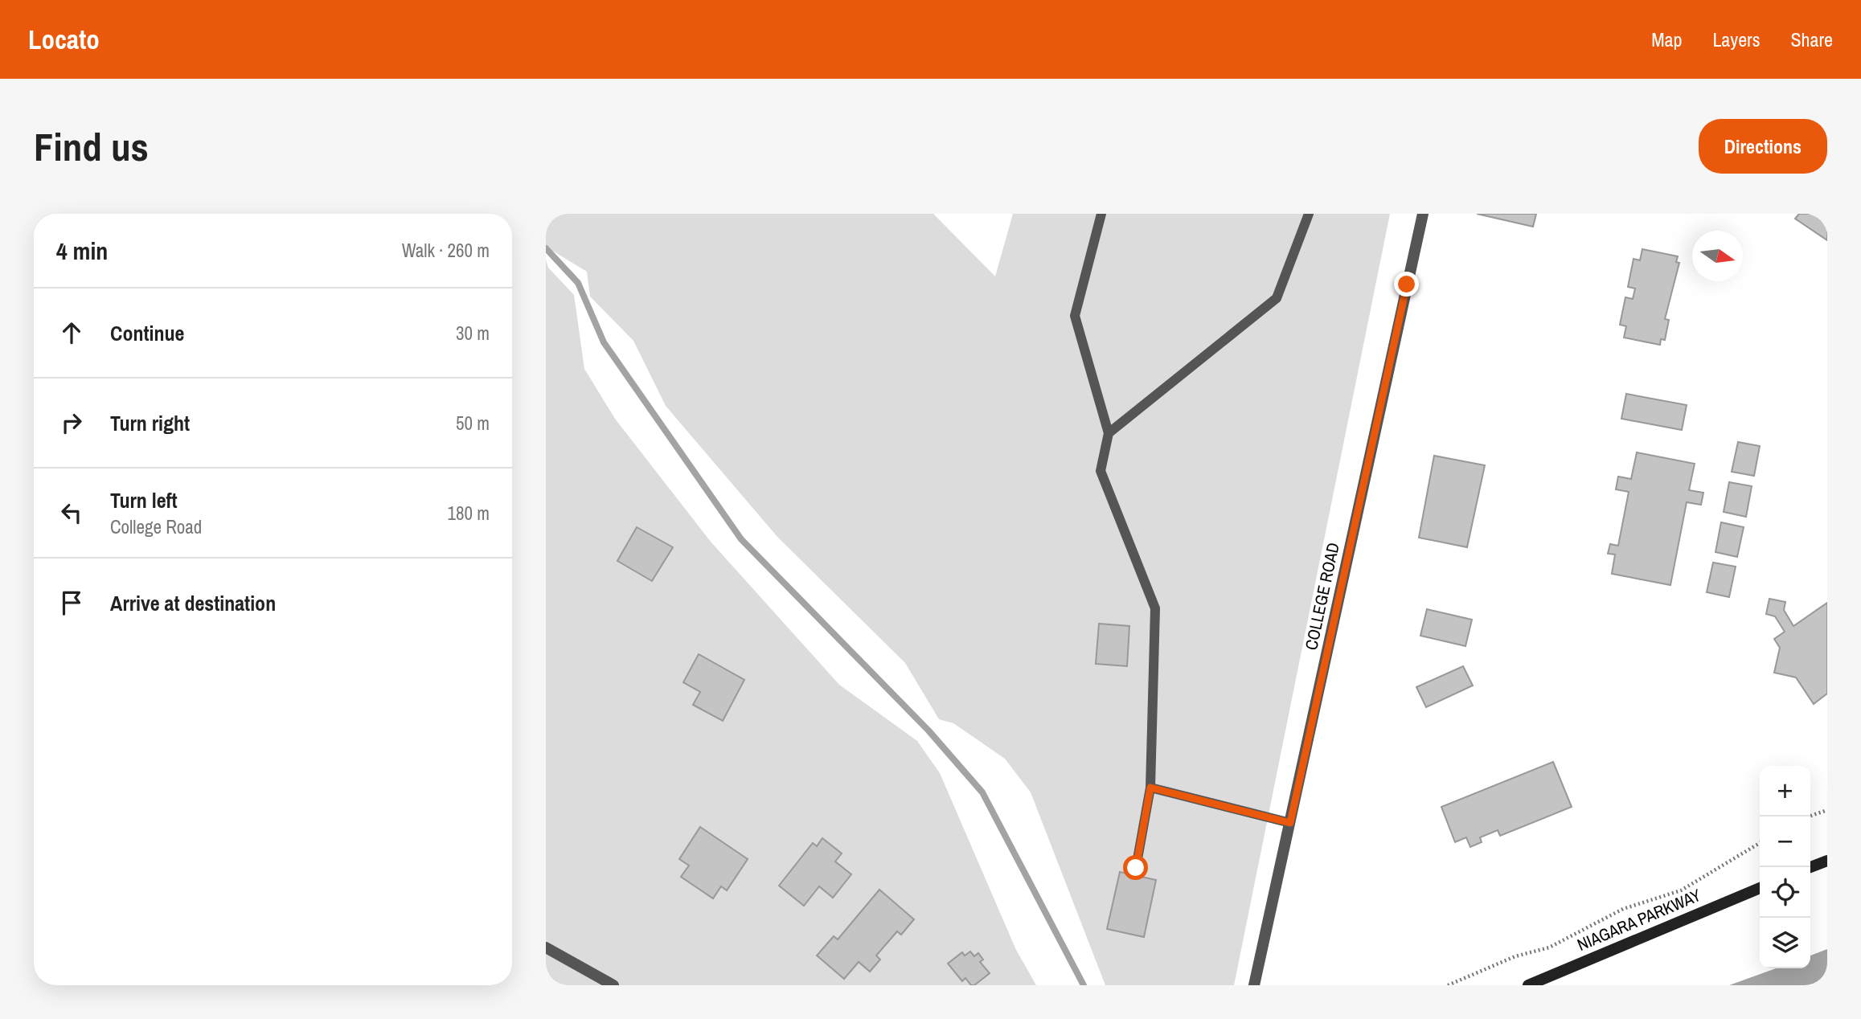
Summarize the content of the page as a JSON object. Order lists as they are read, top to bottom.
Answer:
{
  "streets": {
    "main road": ["NIAGARA PARKWAY"],
    "street": ["COLLEGE ROAD"]
  },
  "north": "right",
  "page": {
    "header": "Locato",
    "nav": ["Map", "Layers", "Share"],
    "buttons": "Directions",
    "title": "Find us",
    "heading": ["4 min", "Walk · 260 m"],
    "list": [
      ["Continue", "30 m"],
      ["Turn right", "50 m"],
      ["Turn left", "College Road", "180 m"],
      "Arrive at destination"
    ],
    "map_buttons": ["+", "−"]
  }
}
